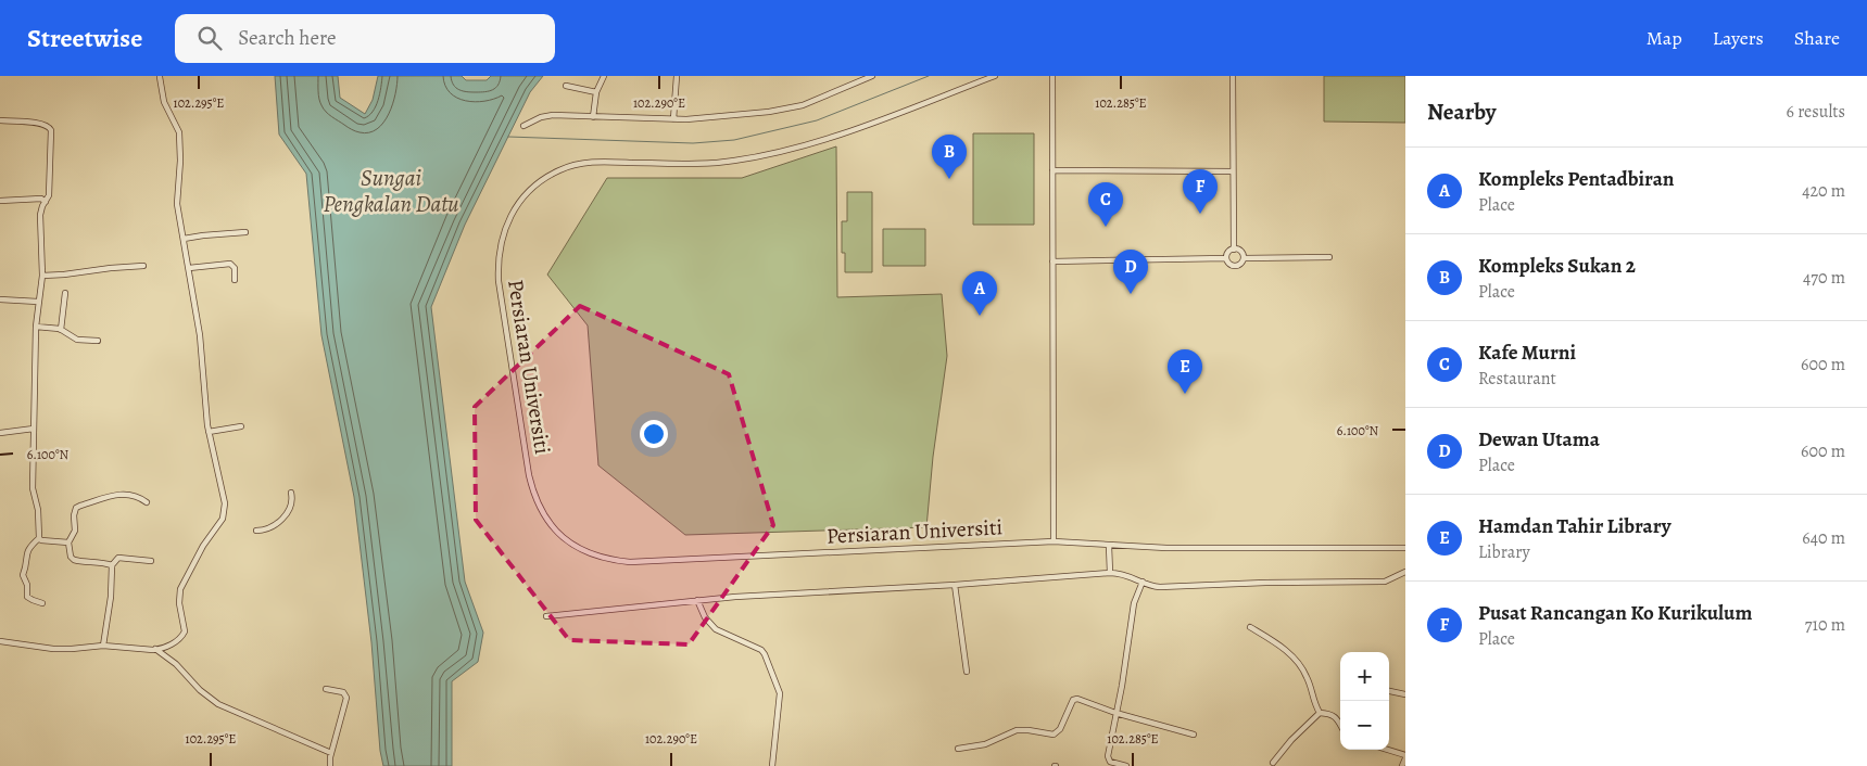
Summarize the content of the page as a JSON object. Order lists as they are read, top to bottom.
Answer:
{
  "streets": {
    "street": ["Persiaran Universiti"]
  },
  "water": ["Sungai Pengkalan Datu"],
  "page": {
    "header": "Streetwise",
    "search": "Search here",
    "nav": ["Map", "Layers", "Share"],
    "heading": ["Nearby", "6 results"],
    "pins": [
      "B",
      "F",
      "C",
      "D",
      "A",
      "E"
    ],
    "list": [
      {
        "mark": "A",
        "name": "Kompleks Pentadbiran",
        "note": "Place",
        "value": "420 m"
      },
      {
        "mark": "B",
        "name": "Kompleks Sukan 2",
        "note": "Place",
        "value": "470 m"
      },
      {
        "mark": "C",
        "name": "Kafe Murni",
        "note": "Restaurant",
        "value": "600 m"
      },
      {
        "mark": "D",
        "name": "Dewan Utama",
        "note": "Place",
        "value": "600 m"
      },
      {
        "mark": "E",
        "name": "Hamdan Tahir Library",
        "note": "Library",
        "value": "640 m"
      },
      {
        "mark": "F",
        "name": "Pusat Rancangan Ko Kurikulum",
        "note": "Place",
        "value": "710 m"
      }
    ],
    "map_buttons": ["+", "−"]
  },
  "coordinates": [
    "102.295°E",
    "102.290°E",
    "102.285°E",
    "6.100°N"
  ]
}
